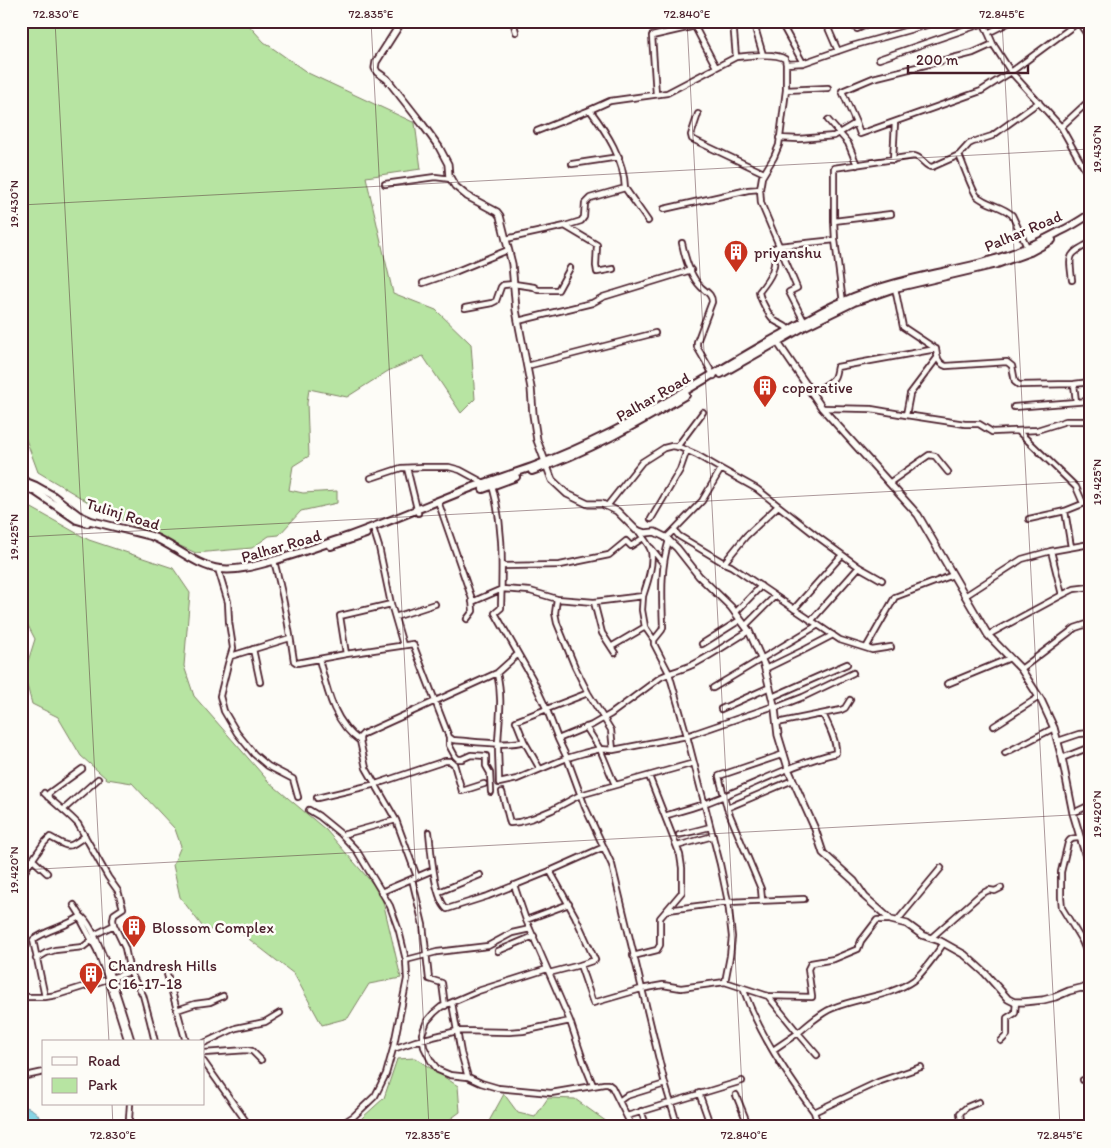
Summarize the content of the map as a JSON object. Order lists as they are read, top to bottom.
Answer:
{
  "streets": {
    "main road": ["Palhar Road", "Tulinj Road"]
  },
  "crossings": [
    ["Palhar Road", "Tulinj Road"]
  ],
  "places": {
    "building": [
      "priyanshu",
      "coperative",
      "Blossom Complex",
      "Chandresh Hills C 16-17-18"
    ]
  },
  "legend": ["Road", "Park"],
  "scale_bar": "200 m",
  "coordinates": [
    "72.830°E",
    "72.835°E",
    "72.840°E",
    "72.845°E",
    "19.430°N",
    "19.425°N",
    "19.420°N"
  ]
}
